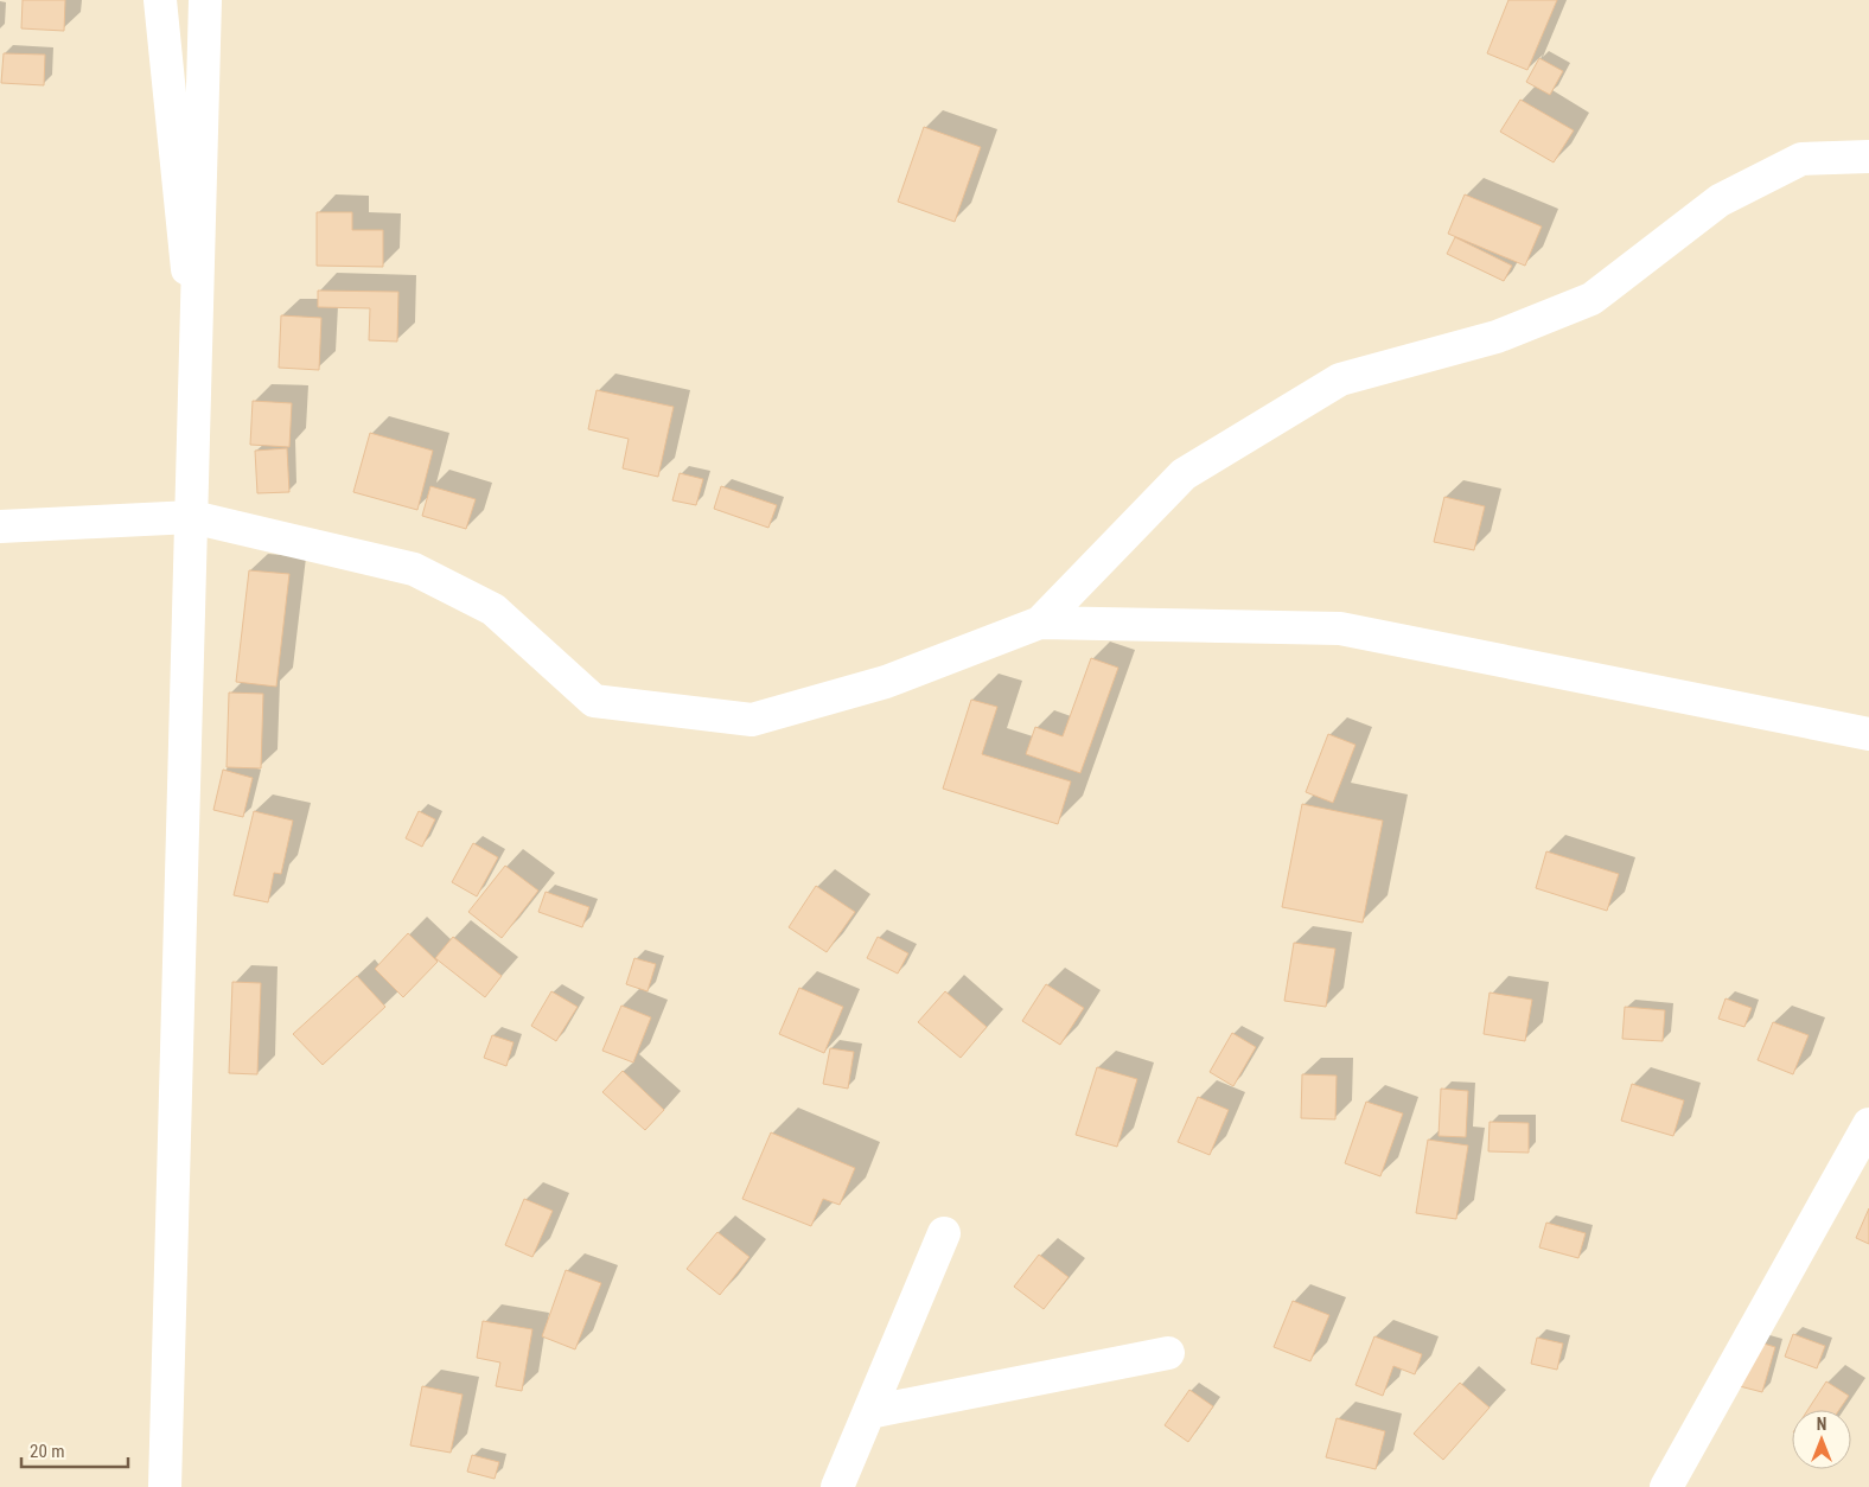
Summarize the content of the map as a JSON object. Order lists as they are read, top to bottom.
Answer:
{
  "scale_bar": "20 m",
  "north": "top"
}
